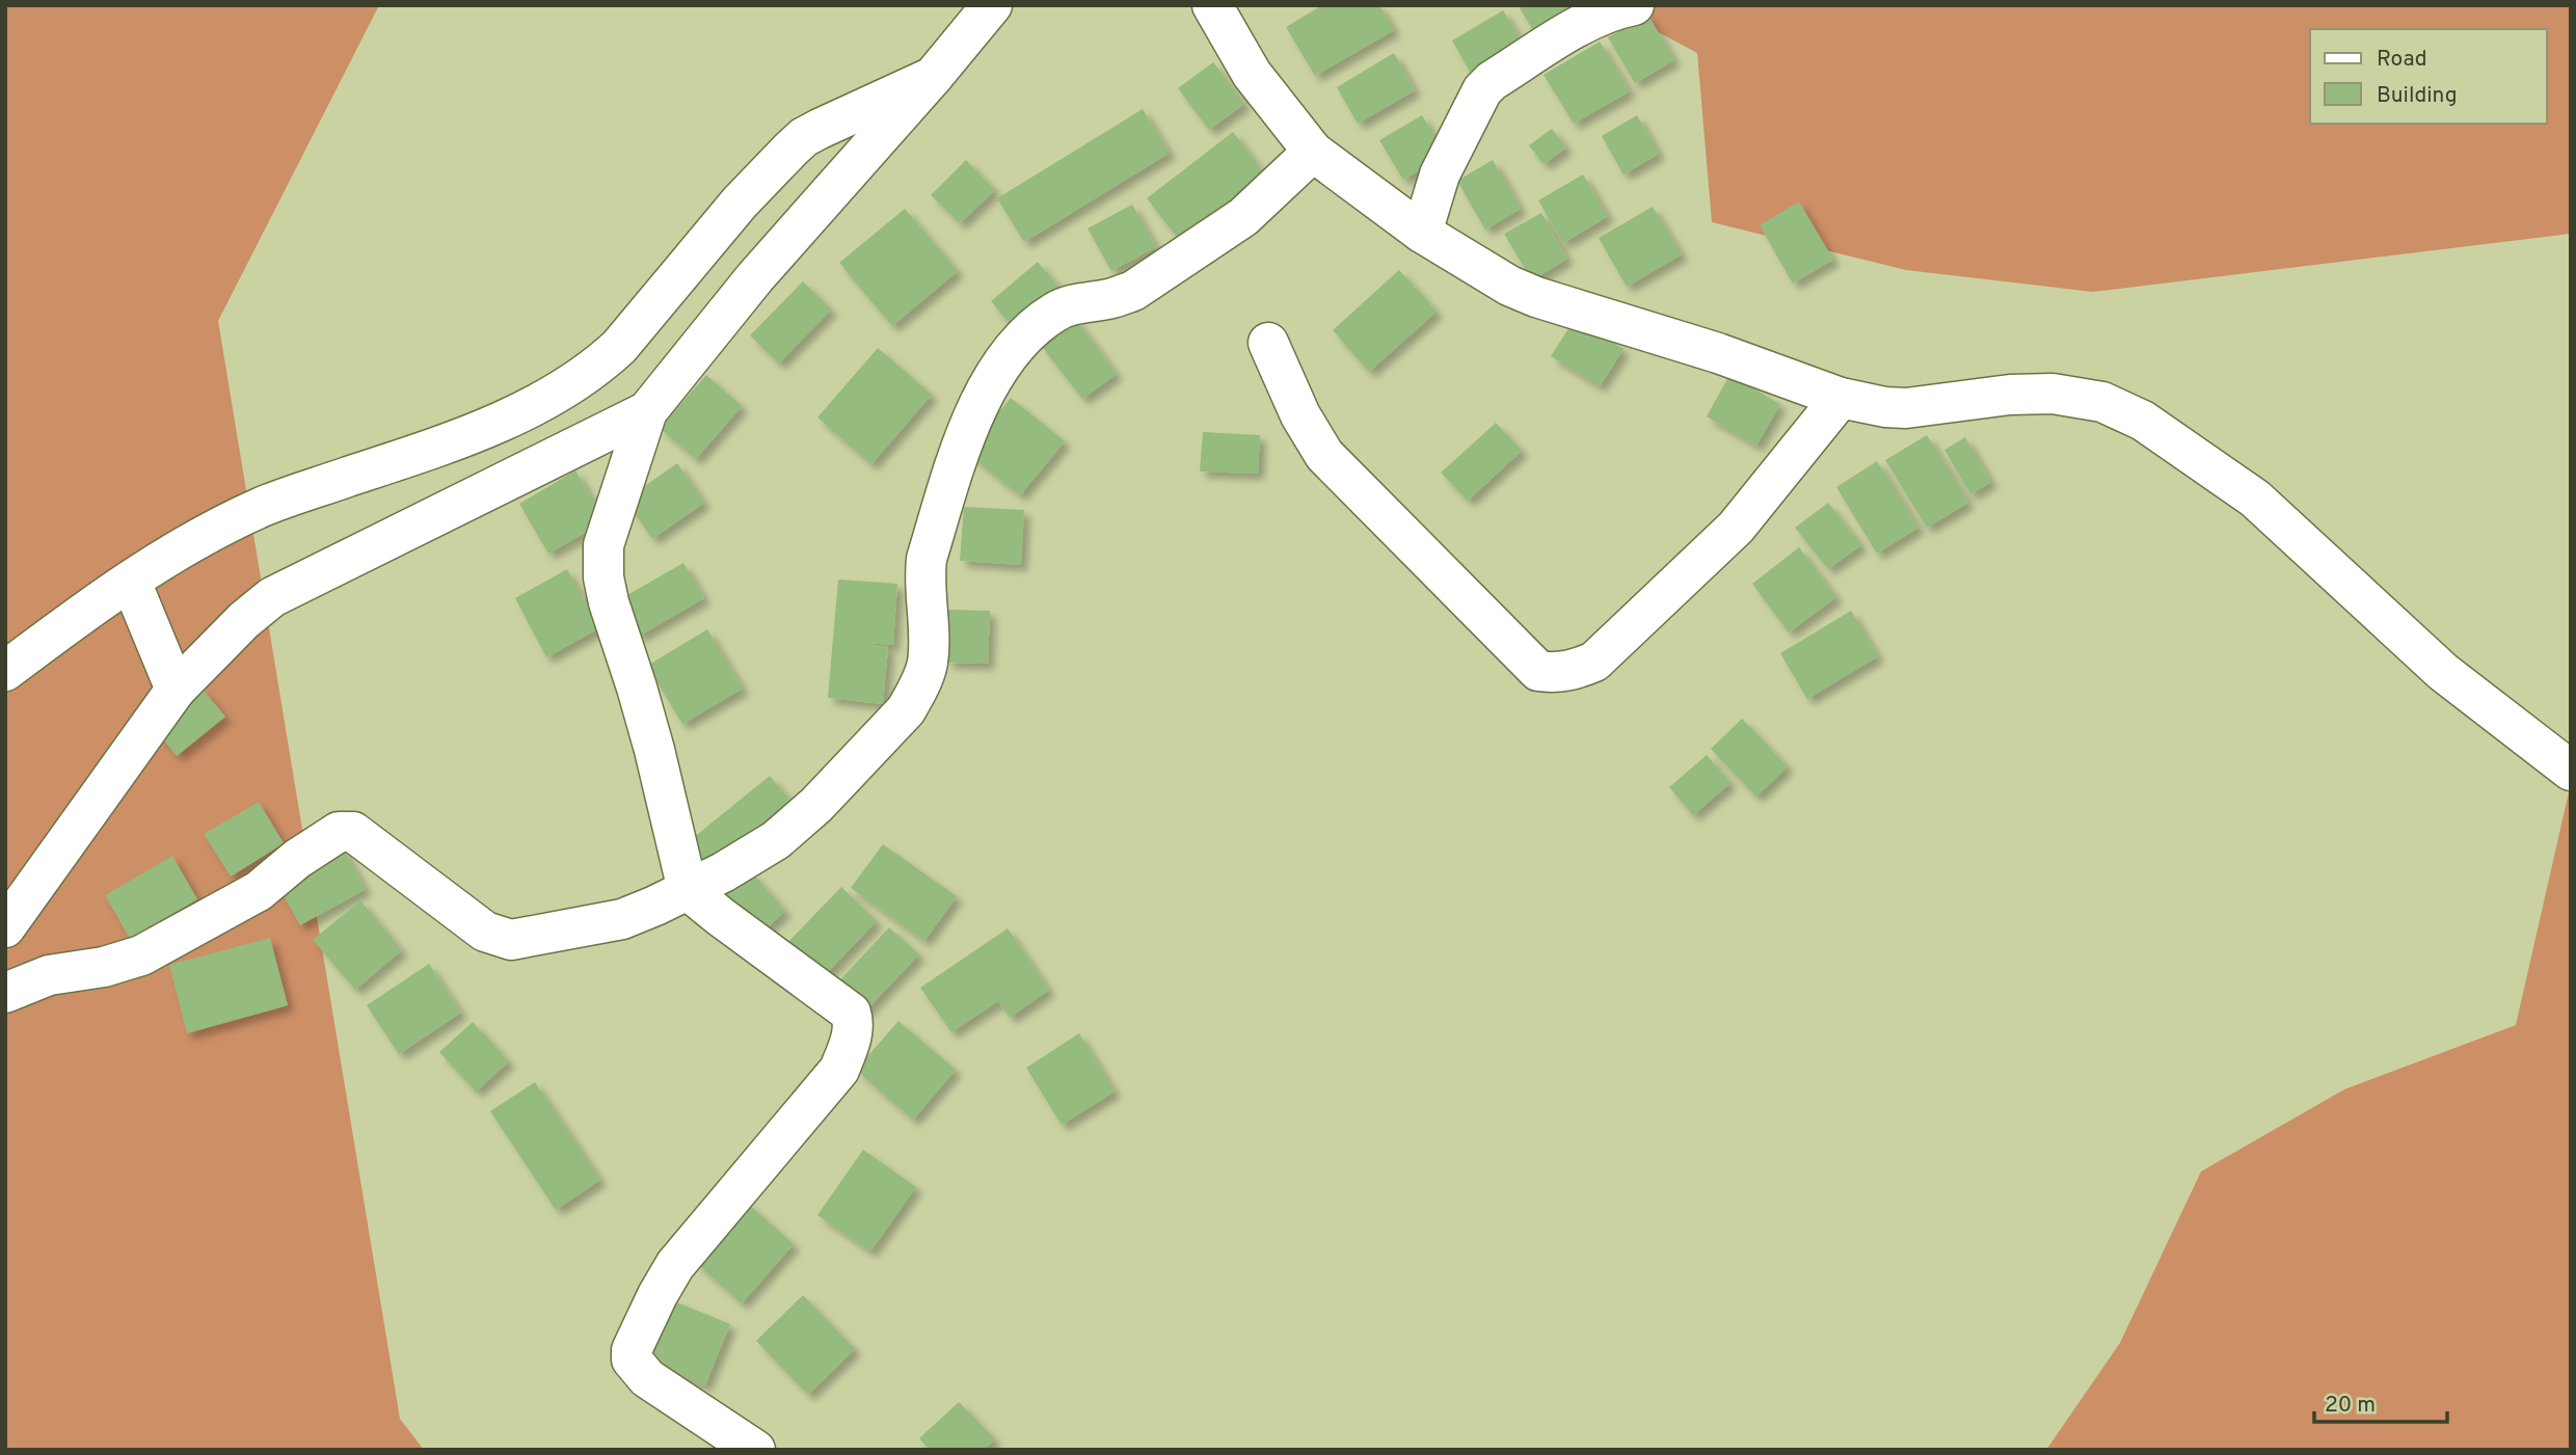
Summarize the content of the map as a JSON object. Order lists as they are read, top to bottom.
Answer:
{
  "legend": ["Road", "Building"],
  "scale_bar": "20 m"
}
